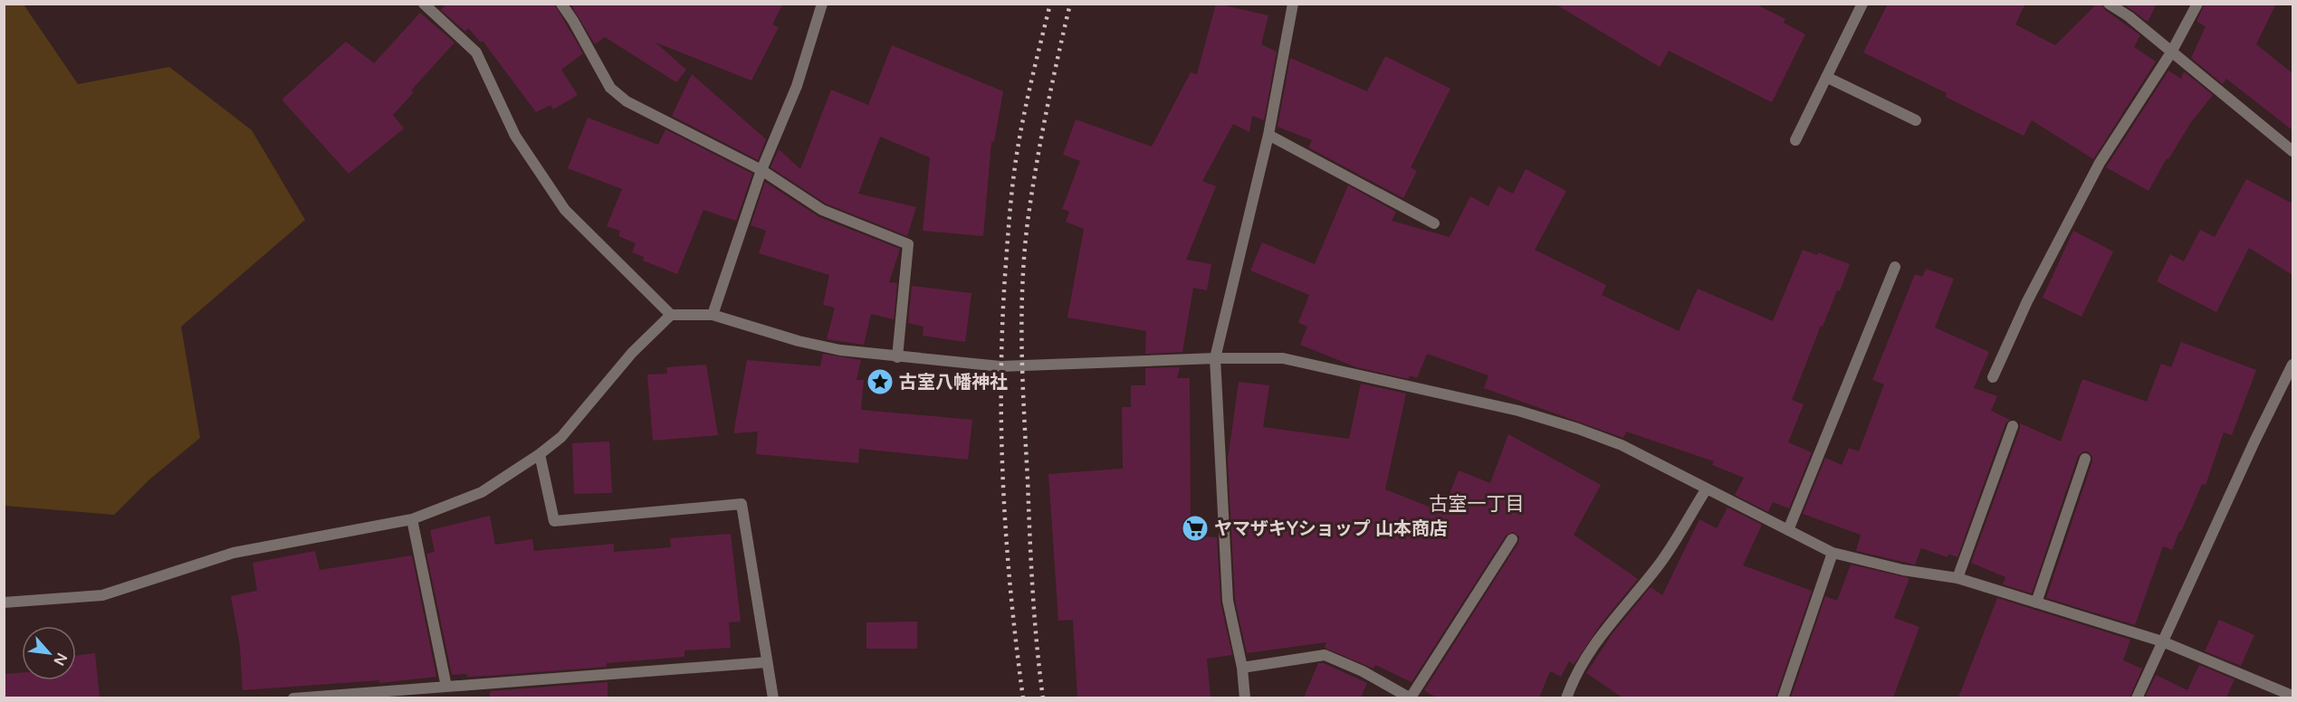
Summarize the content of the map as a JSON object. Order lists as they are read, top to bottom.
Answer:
{
  "districts": ["古室一丁目"],
  "places": {
    "place": ["古室八幡神社"],
    "supermarket": ["ヤマザキYショップ 山本商店"]
  },
  "north": "bottom right"
}
